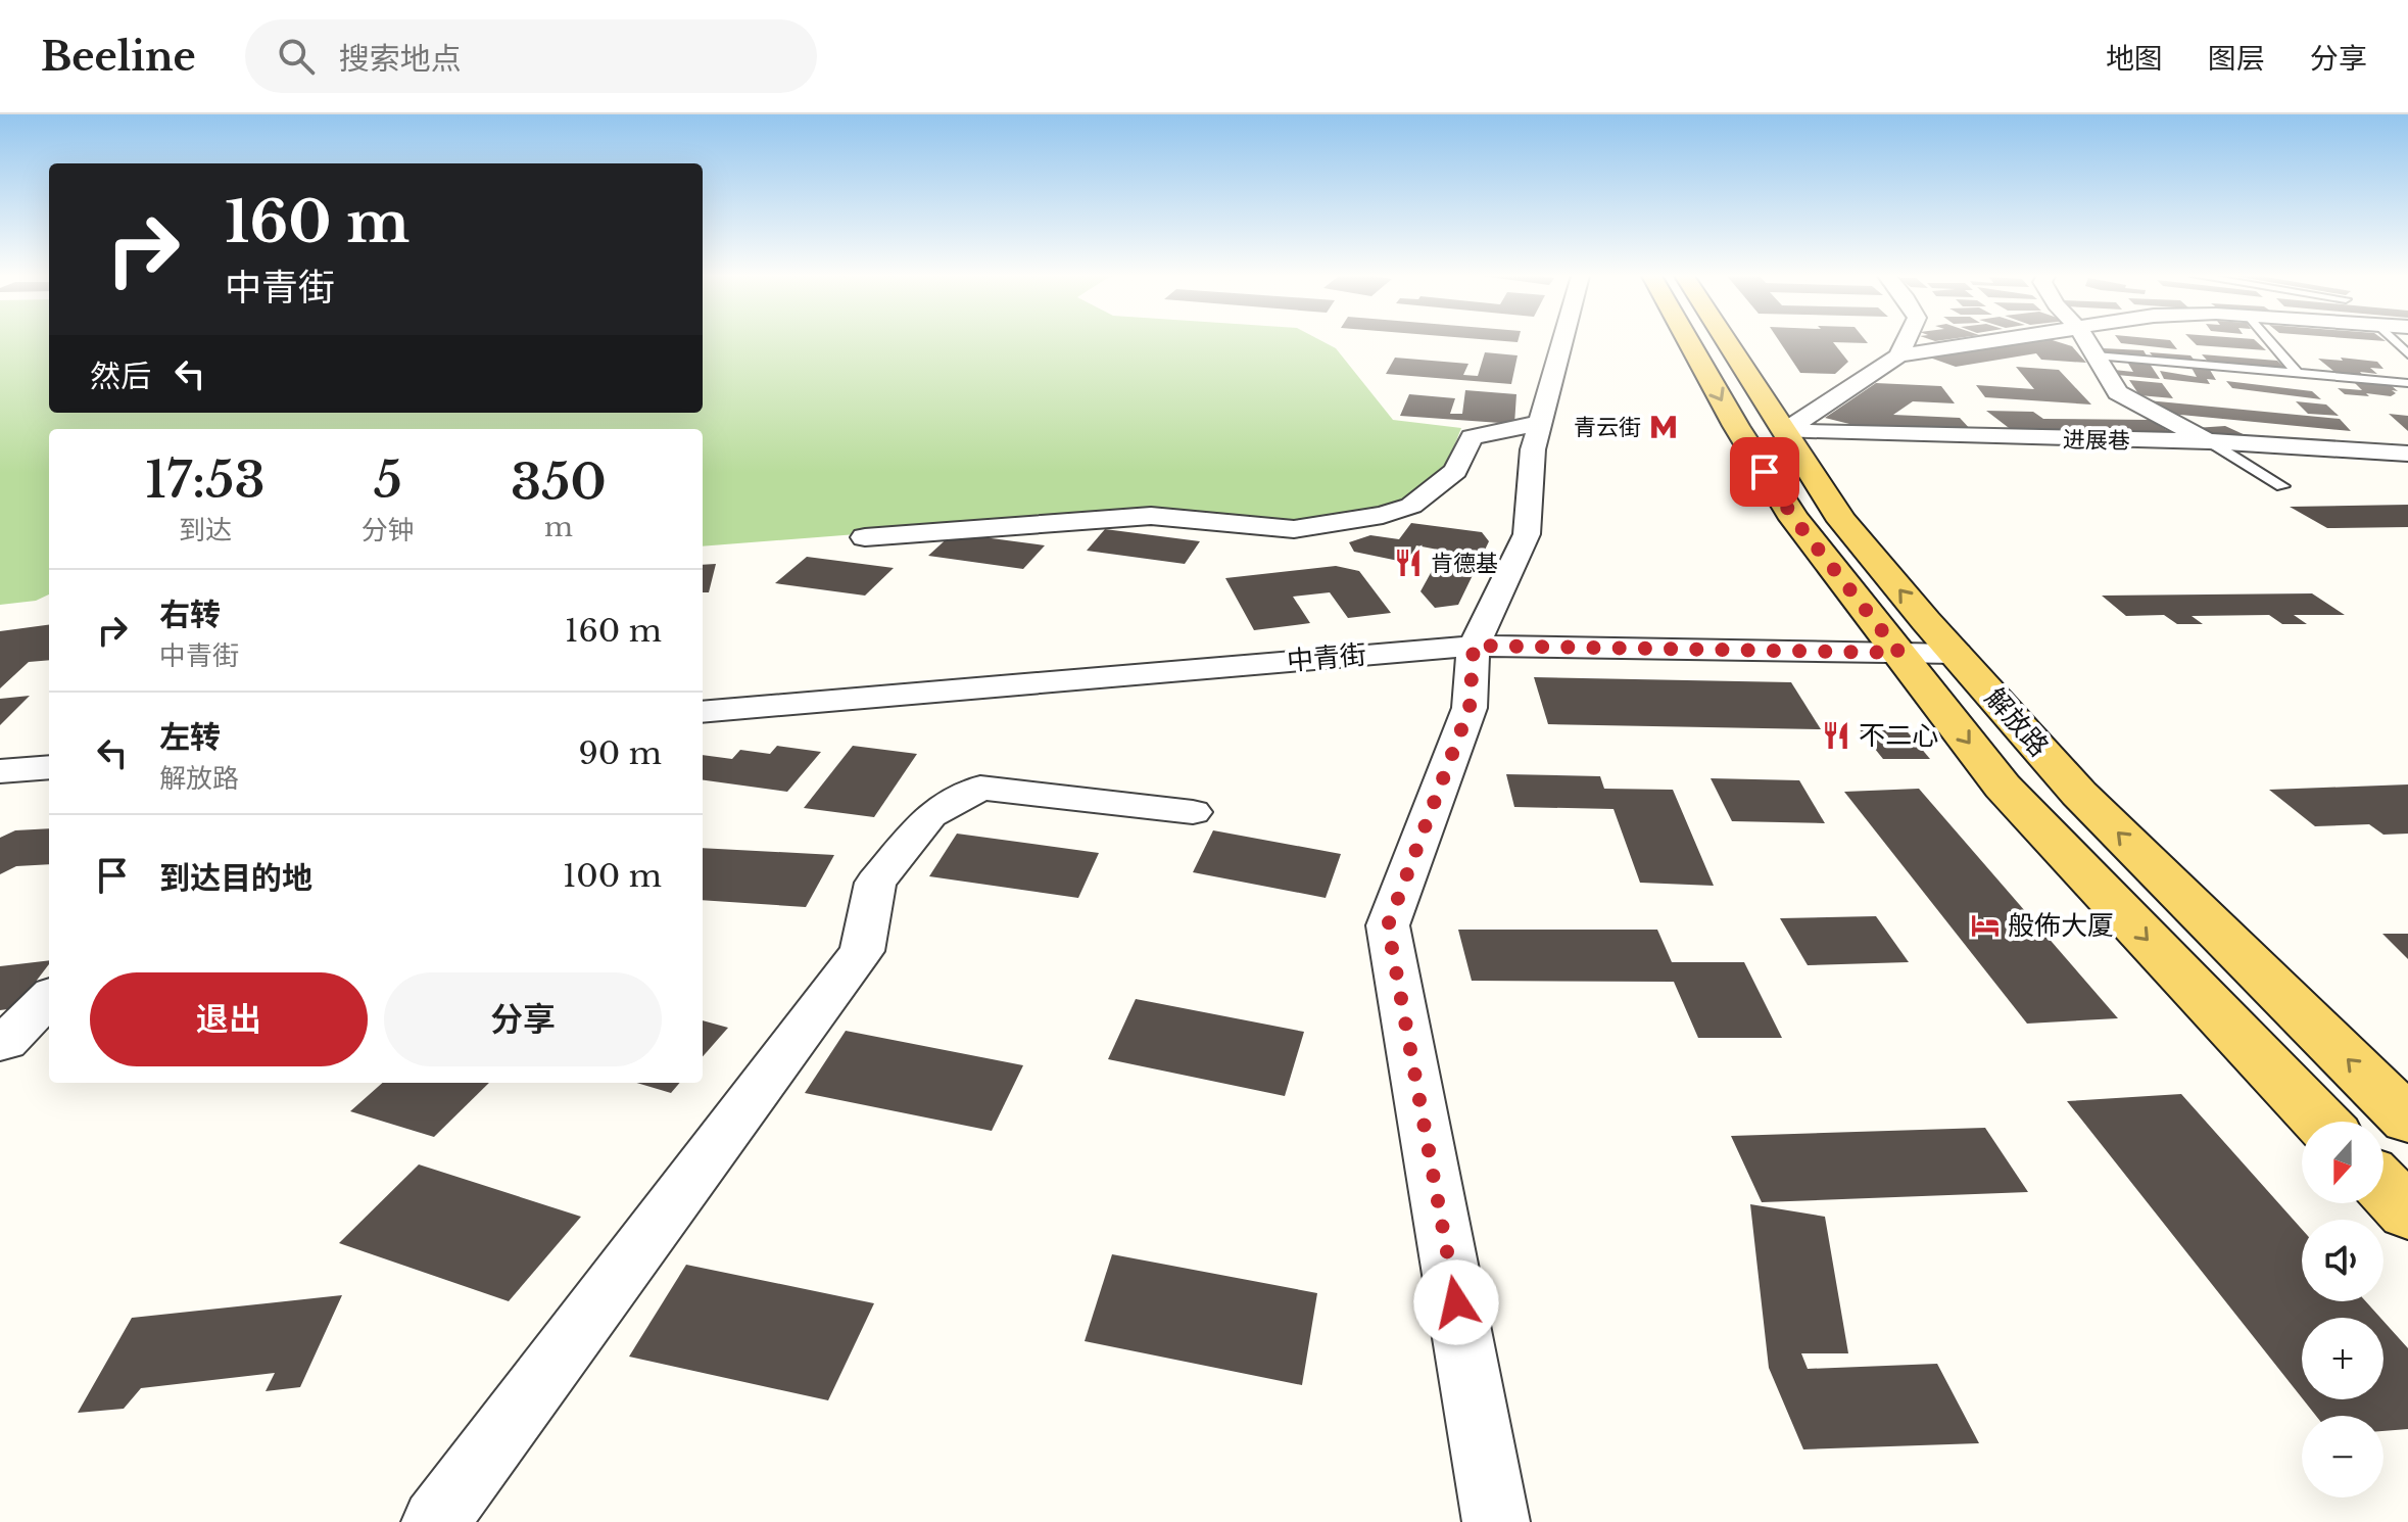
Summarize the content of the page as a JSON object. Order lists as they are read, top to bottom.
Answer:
{
  "streets": {
    "main road": ["解放路"],
    "street": ["进展巷", "中青街"]
  },
  "crossings": [
    ["进展巷", "解放路"],
    ["中青街", "解放路"]
  ],
  "places": {
    "metro station": ["青云街"],
    "restaurant": ["肯德基", "不二心"],
    "hotel": ["般佈大厦"]
  },
  "north": "bottom",
  "page": {
    "header": "Beeline",
    "search": "搜索地点",
    "nav": ["地图", "图层", "分享"],
    "turn": ["160 m", "中青街"],
    "then": "然后",
    "eta": [
      "17:53",
      "到达",
      "5",
      "分钟",
      "350",
      "m"
    ],
    "list": [
      {
        "name": "右转",
        "note": "中青街",
        "value": "160 m"
      },
      {
        "name": "左转",
        "note": "解放路",
        "value": "90 m"
      },
      {
        "name": "到达目的地",
        "value": "100 m"
      }
    ],
    "buttons": ["退出", "分享"],
    "map_buttons": ["+", "−"]
  }
}
